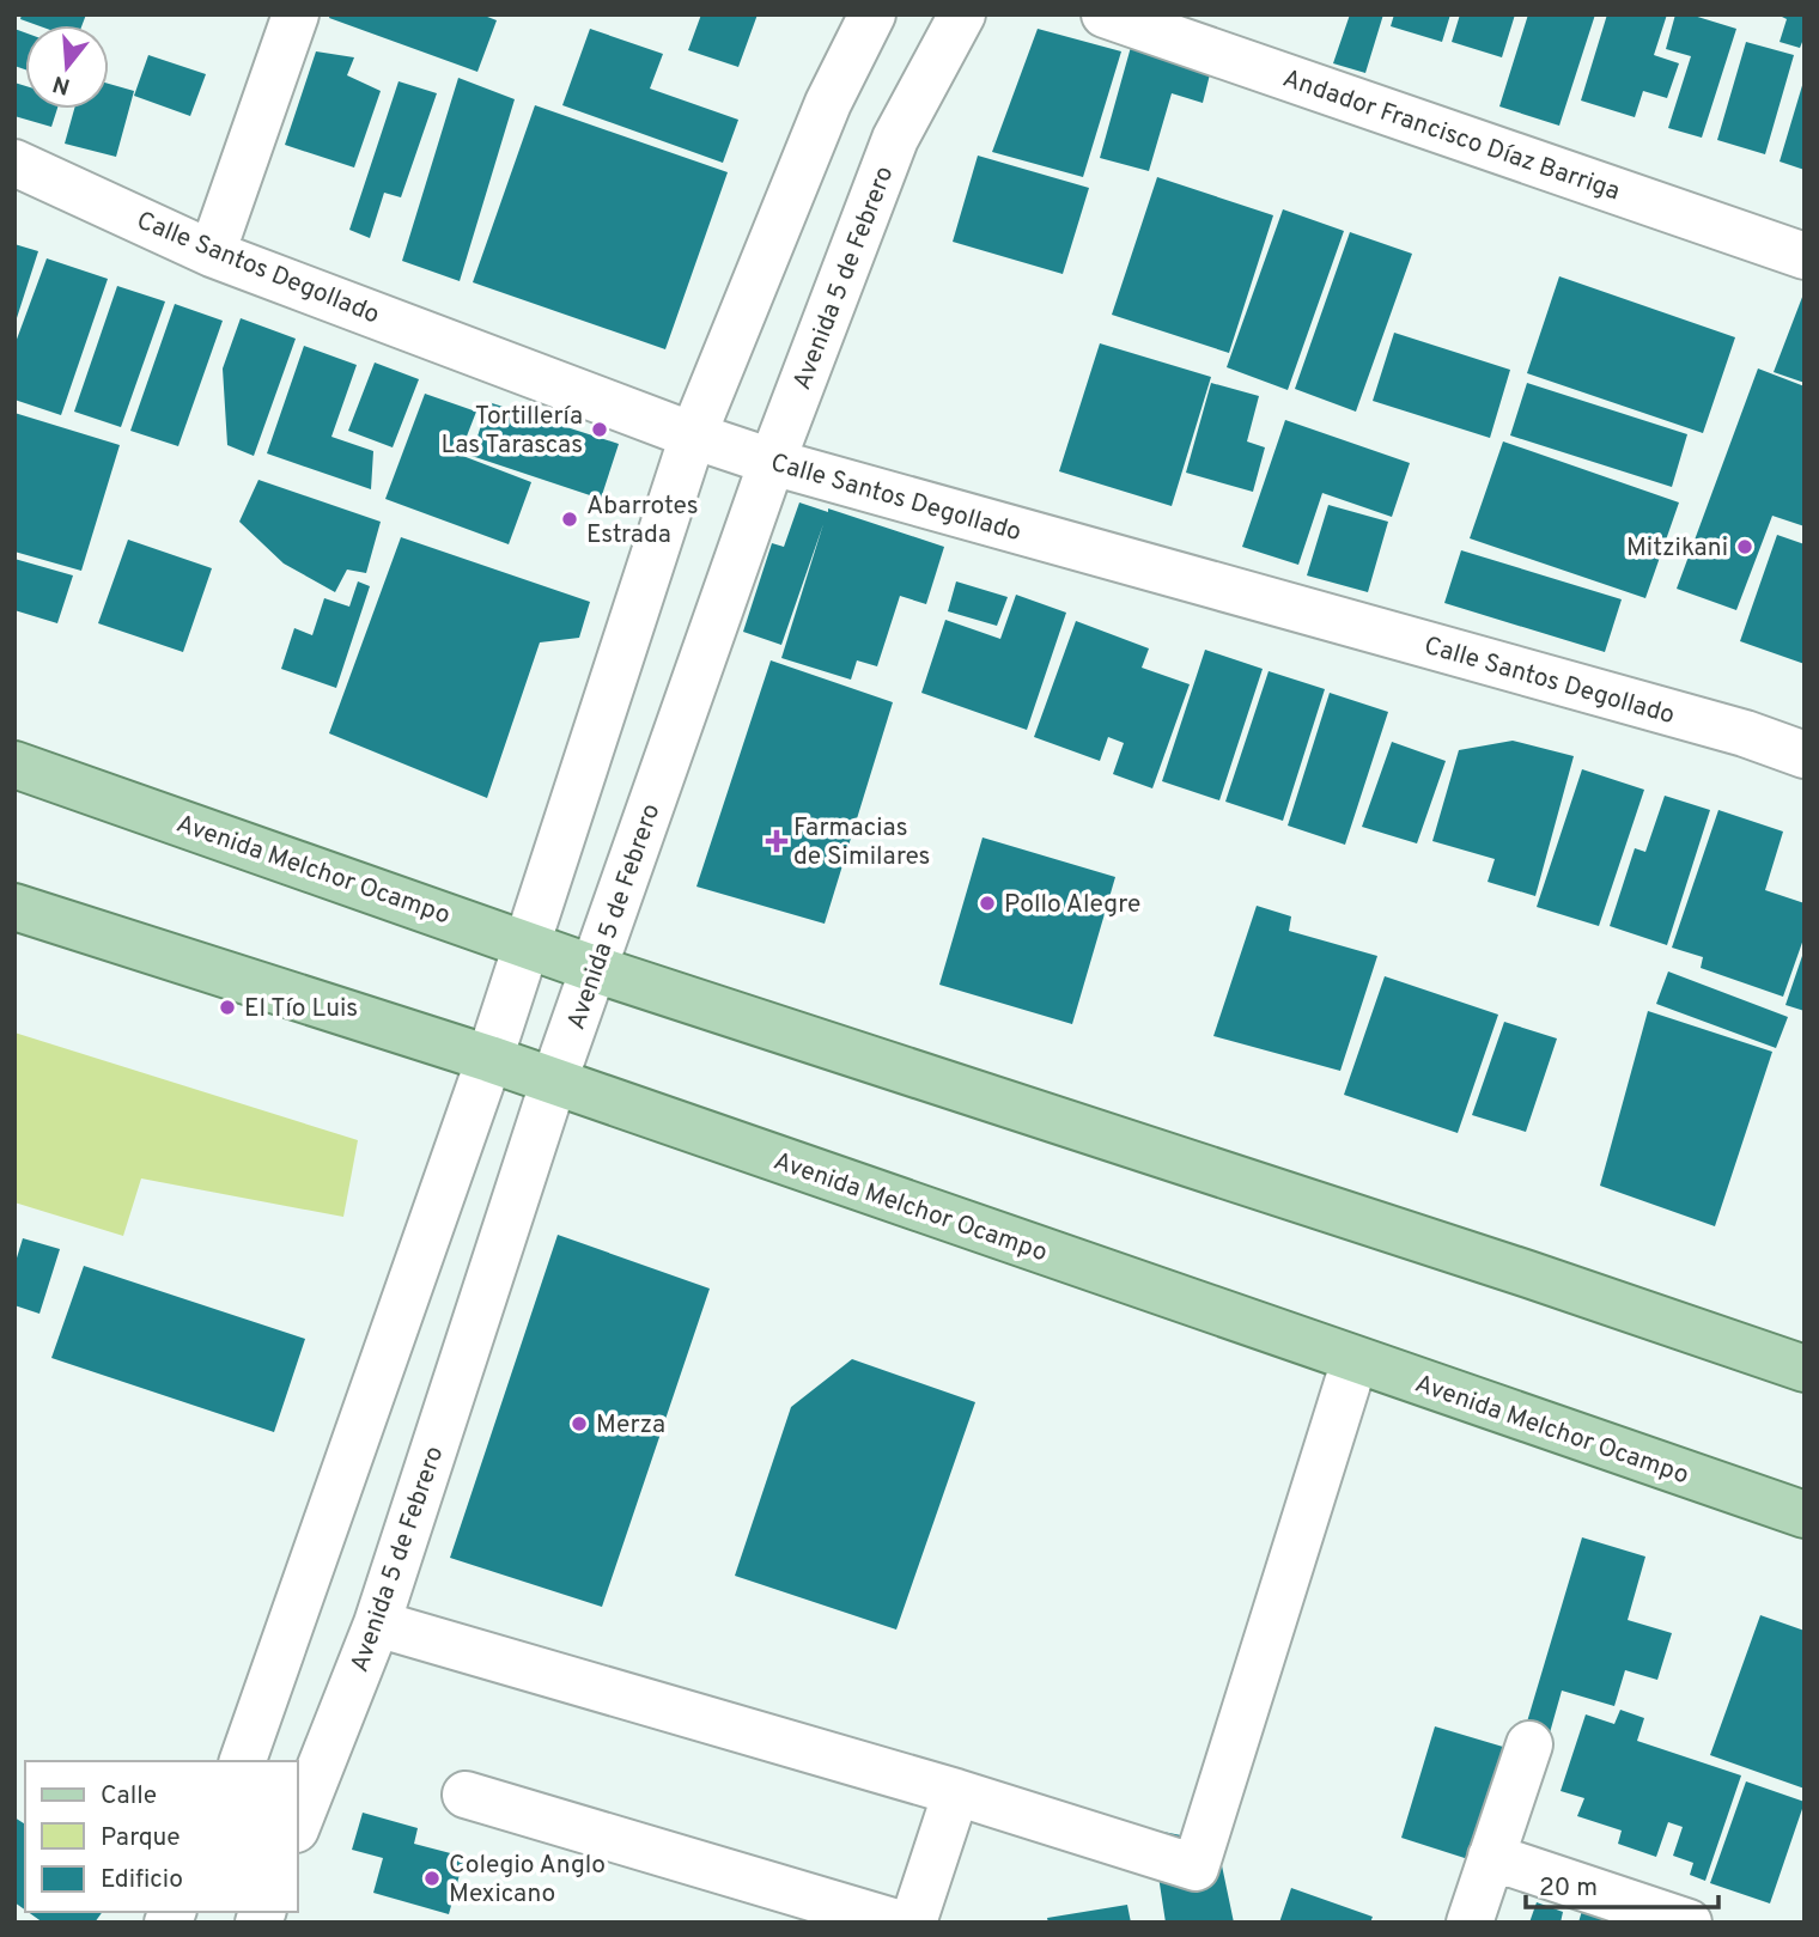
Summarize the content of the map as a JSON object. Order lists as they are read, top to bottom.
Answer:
{
  "streets": {
    "main road": ["Avenida Melchor Ocampo"],
    "street": ["Andador Francisco Díaz Barriga", "Calle Santos Degollado", "Avenida 5 de Febrero"]
  },
  "crossings": [
    ["Calle Santos Degollado", "Avenida 5 de Febrero"],
    ["Avenida 5 de Febrero", "Avenida Melchor Ocampo"]
  ],
  "places": {
    "other": [
      "Tortillería Las Tarascas",
      "Abarrotes Estrada",
      "Mitzikani",
      "Pollo Alegre",
      "El Tío Luis",
      "Merza",
      "Colegio Anglo Mexicano"
    ],
    "health": ["Farmacias de Similares"]
  },
  "legend": ["Calle", "Parque", "Edificio"],
  "scale_bar": "20 m",
  "north": "bottom"
}
